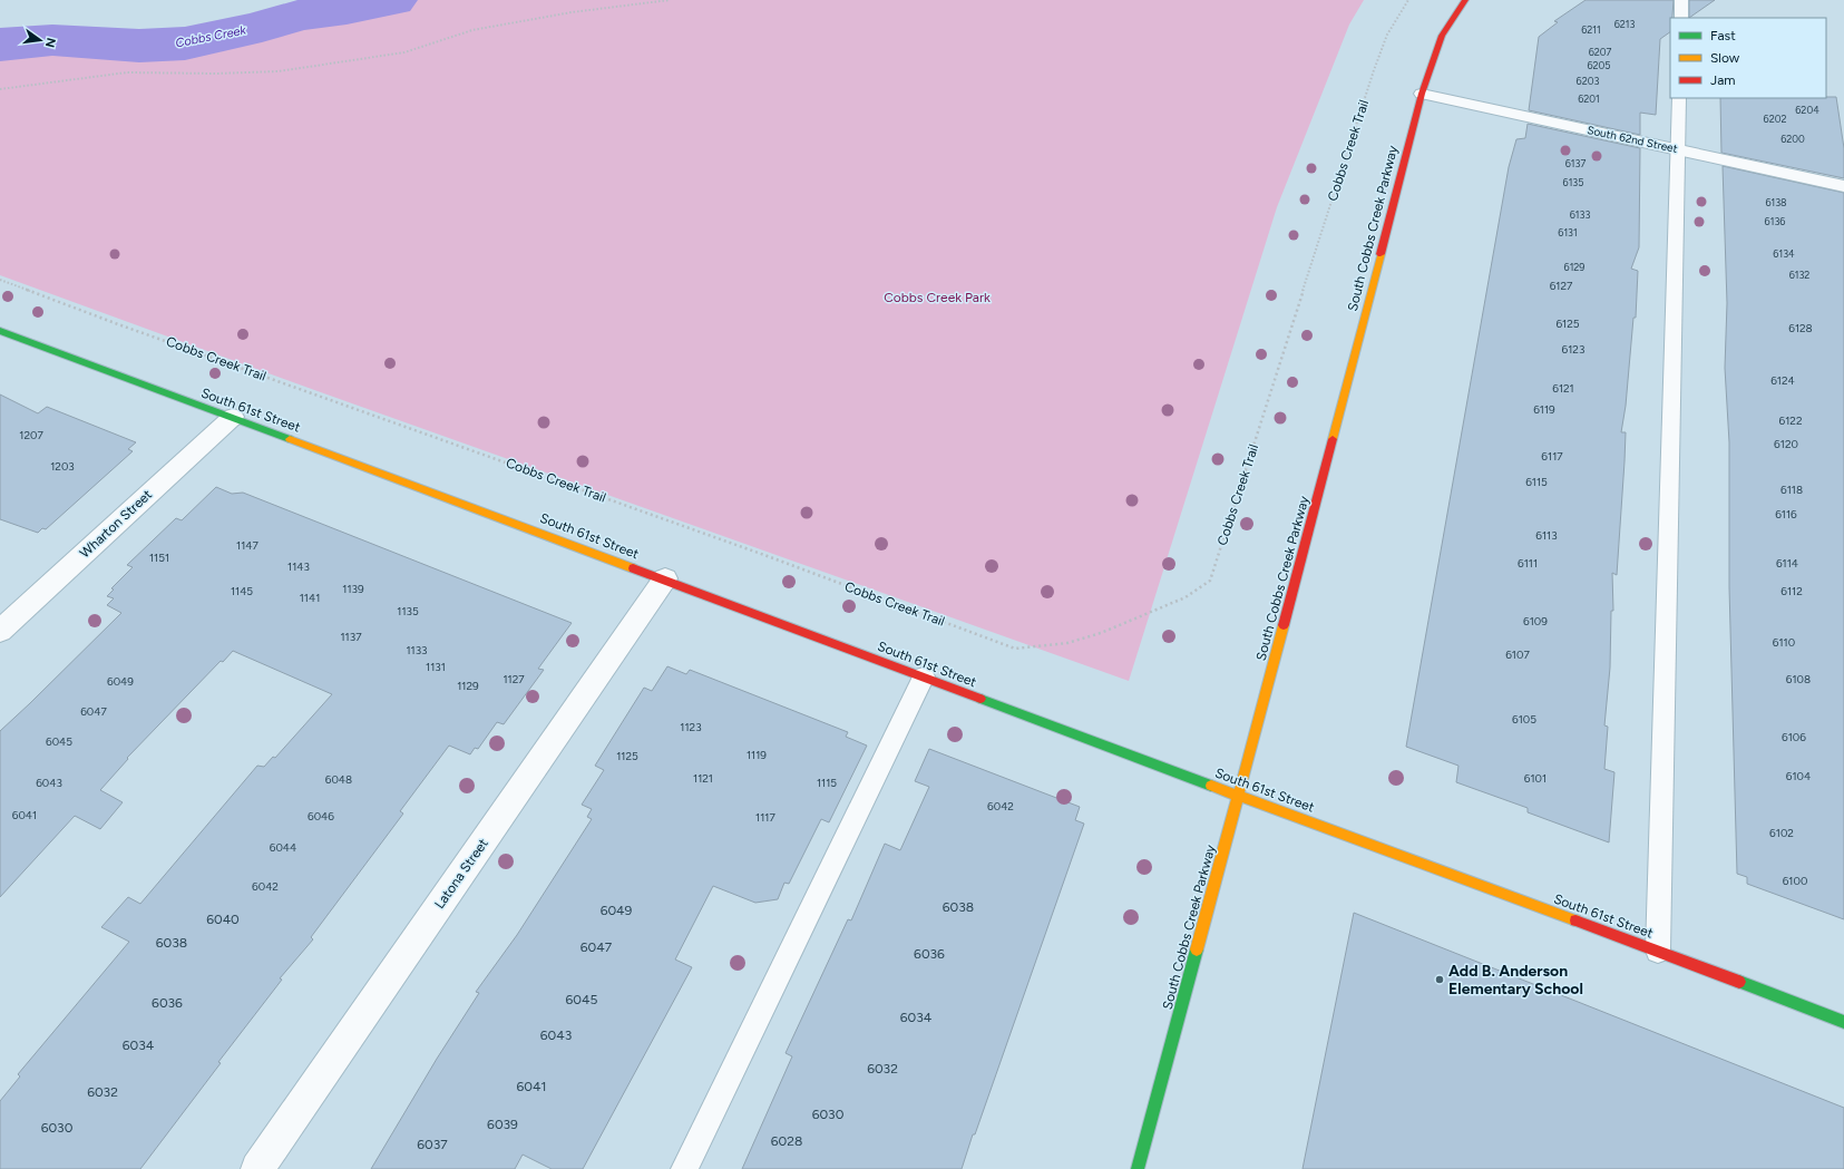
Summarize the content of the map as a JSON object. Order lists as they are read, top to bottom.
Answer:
{
  "streets": {
    "street": [
      "South 62nd Street",
      "South Cobbs Creek Parkway",
      "South 61st Street",
      "Wharton Street",
      "Latona Street"
    ],
    "path": ["Cobbs Creek Trail"]
  },
  "crossings": [
    ["South 62nd Street", "South Cobbs Creek Parkway"],
    ["South Cobbs Creek Parkway", "South 61st Street"],
    ["South 61st Street", "Wharton Street"],
    ["South 61st Street", "Latona Street"]
  ],
  "water": ["Cobbs Creek"],
  "parks": ["Cobbs Creek Park"],
  "places": ["Add B. Anderson Elementary School"],
  "house_numbers": [
    "6213",
    "6211",
    "6207",
    "6205",
    "6203",
    "6201",
    "6204",
    "6202",
    "6200",
    "6137",
    "6135",
    "6138",
    "6133",
    "6136",
    "6131",
    "6134",
    "6129",
    "6132",
    "6127",
    "6125",
    "6128",
    "6123",
    "6124",
    "6121",
    "6119",
    "6122",
    "1207",
    "6120",
    "6117",
    "1203",
    "6115",
    "6118",
    "6116",
    "6113",
    "1147",
    "1151",
    "6111",
    "6114",
    "1143",
    "1139",
    "1145",
    "6112",
    "1141",
    "1135",
    "6109",
    "1137",
    "6110",
    "1133",
    "6107",
    "1131",
    "1127",
    "6108",
    "6049",
    "1129",
    "6047",
    "6105",
    "1123",
    "6106",
    "6045",
    "1119",
    "1125",
    "6104",
    "1121",
    "6101",
    "6048",
    "6043",
    "1115",
    "6042",
    "6041",
    "6046",
    "1117",
    "6102",
    "6044",
    "6100",
    "6042",
    "6038",
    "6049",
    "6040",
    "6038",
    "6047",
    "6036",
    "6045",
    "6036",
    "6034",
    "6043",
    "6034",
    "6032",
    "6041",
    "6032",
    "6030",
    "6039",
    "6030",
    "6028",
    "6037"
  ],
  "legend": ["Fast", "Slow", "Jam"],
  "north": "right"
}
